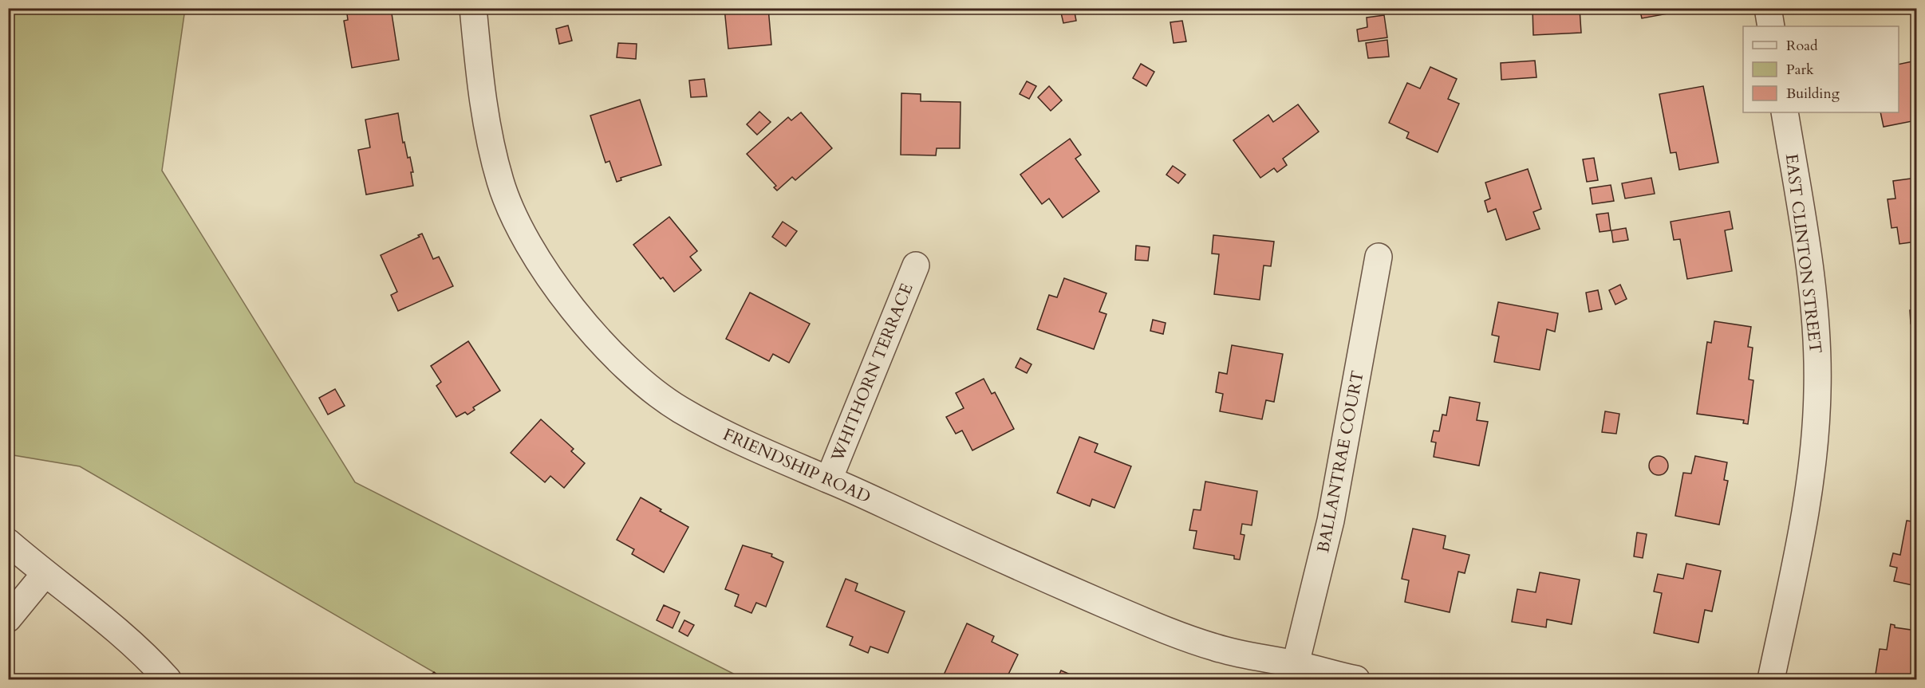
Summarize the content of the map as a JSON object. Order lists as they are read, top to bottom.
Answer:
{
  "streets": {
    "street": [
      "EAST CLINTON STREET",
      "WHITHORN TERRACE",
      "BALLANTRAE COURT",
      "FRIENDSHIP ROAD"
    ]
  },
  "crossings": [
    ["WHITHORN TERRACE", "FRIENDSHIP ROAD"],
    ["BALLANTRAE COURT", "FRIENDSHIP ROAD"]
  ],
  "legend": ["Road", "Park", "Building"]
}
